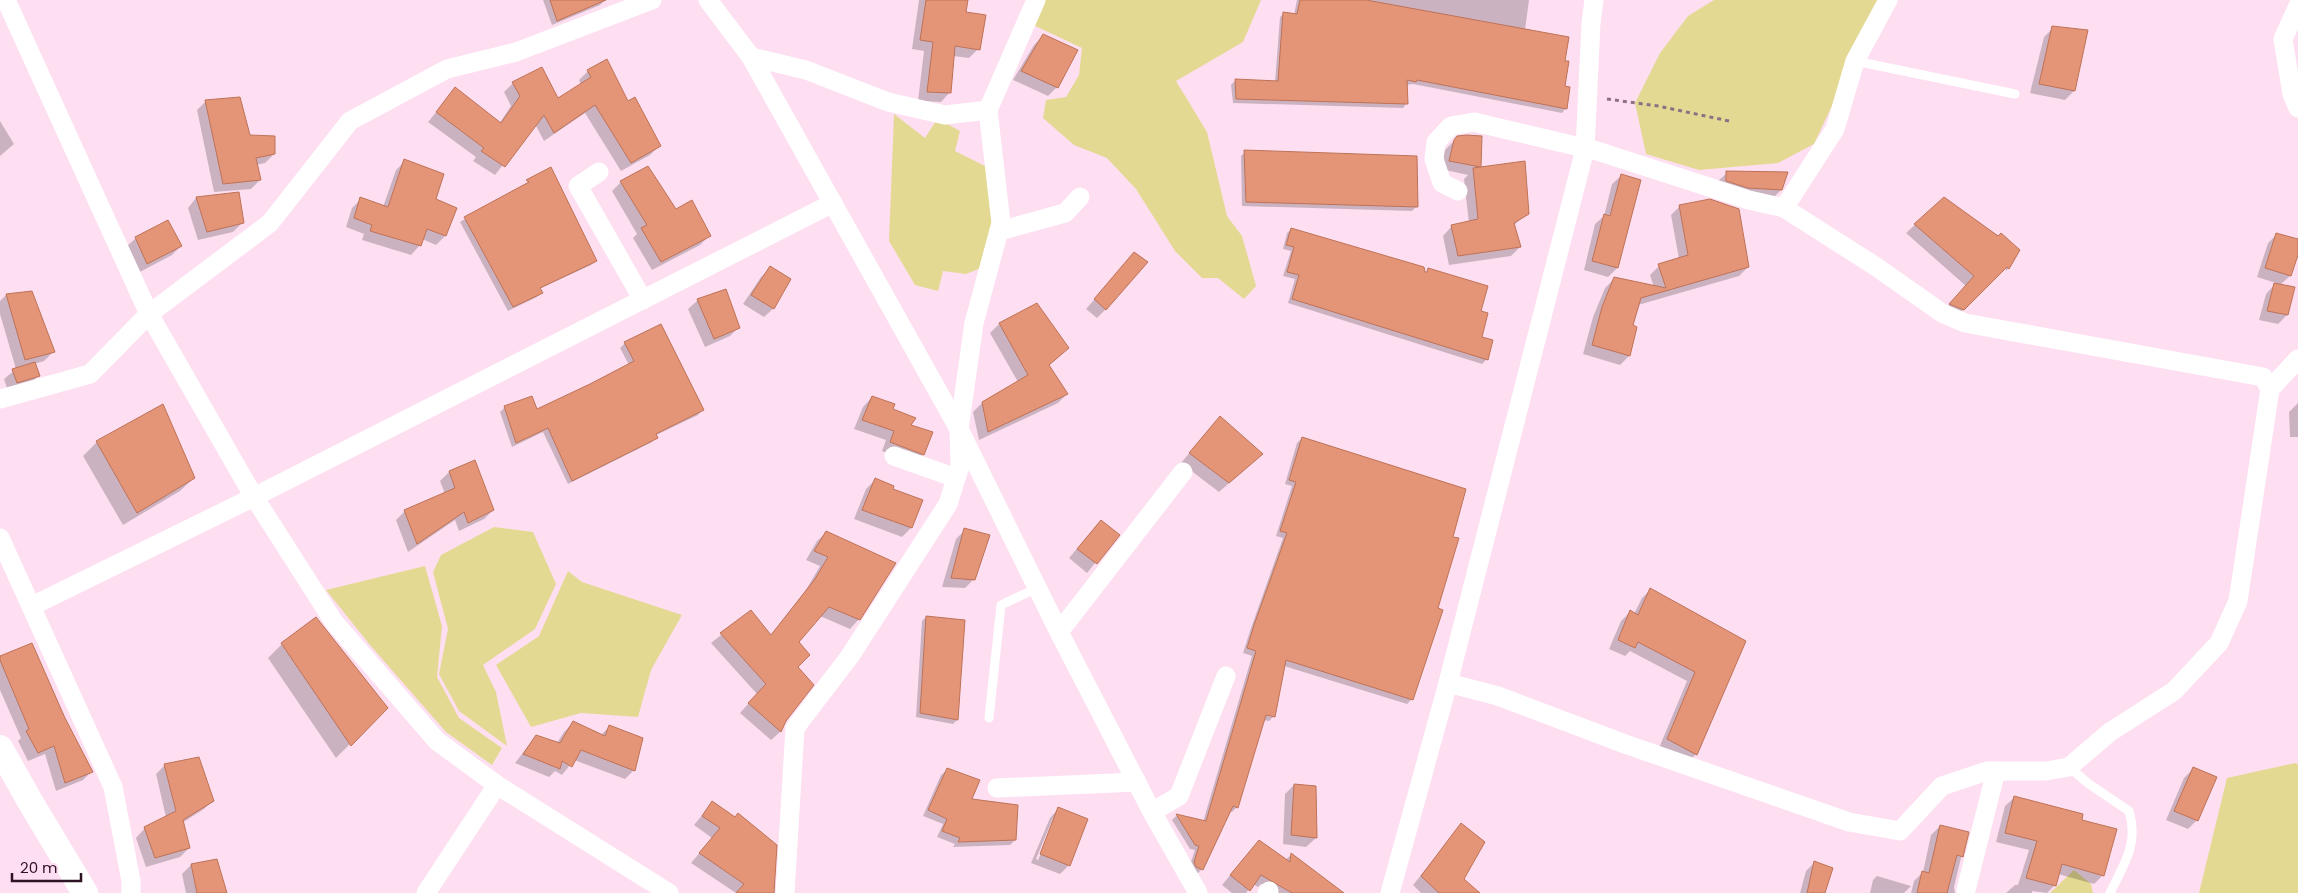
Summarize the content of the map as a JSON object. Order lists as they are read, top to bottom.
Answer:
{
  "scale_bar": "20 m"
}
